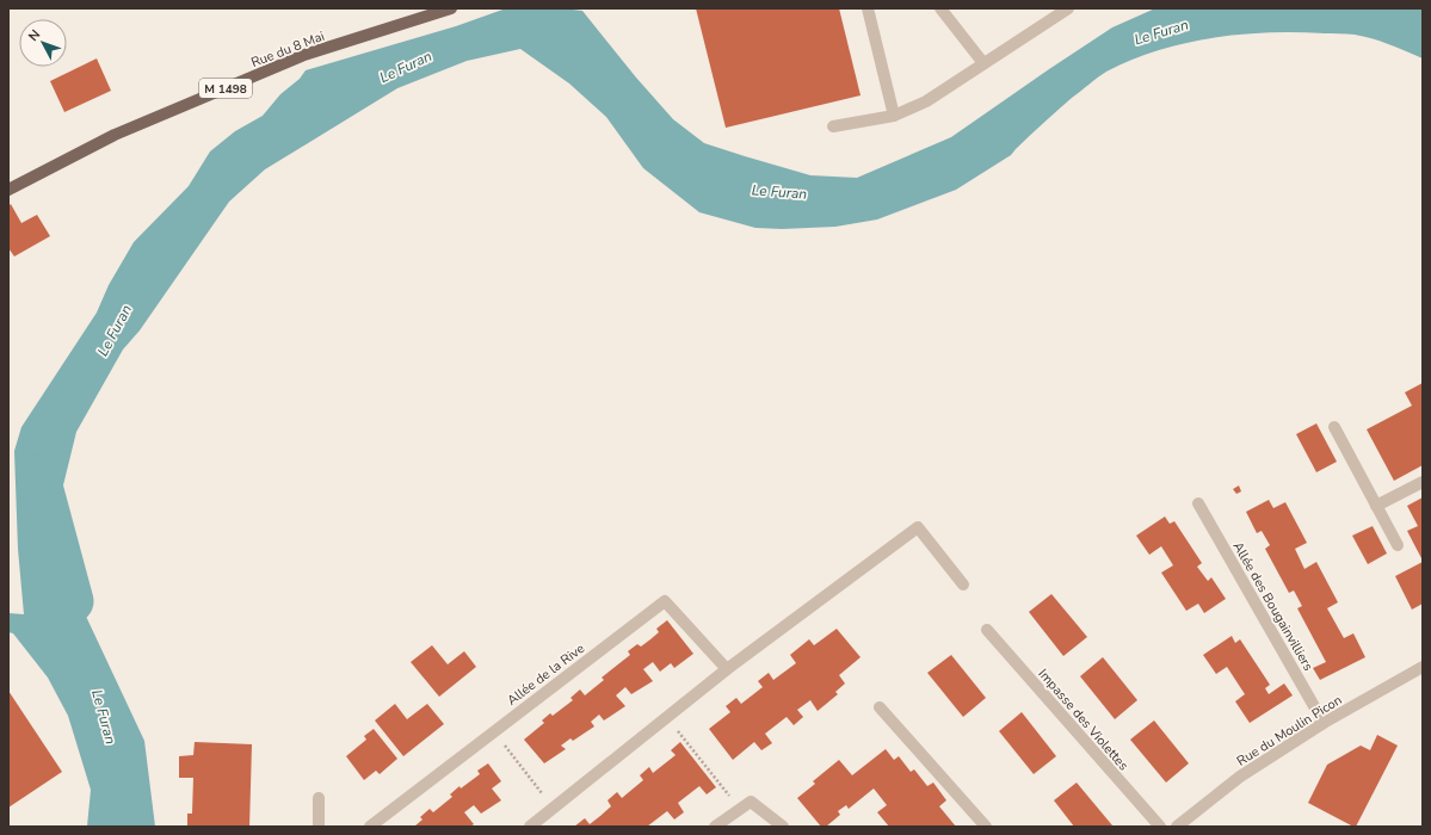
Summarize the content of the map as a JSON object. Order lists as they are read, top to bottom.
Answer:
{
  "streets": {
    "main road": ["Rue du 8 Mai", "M 1498"],
    "street": [
      "Allée des Bougainvilliers",
      "Allée de la Rive",
      "Impasse des Violettes",
      "Rue du Moulin Picon"
    ]
  },
  "crossings": [
    ["Allée des Bougainvilliers", "Rue du Moulin Picon"]
  ],
  "water": ["Le Furan"],
  "north": "top left"
}
